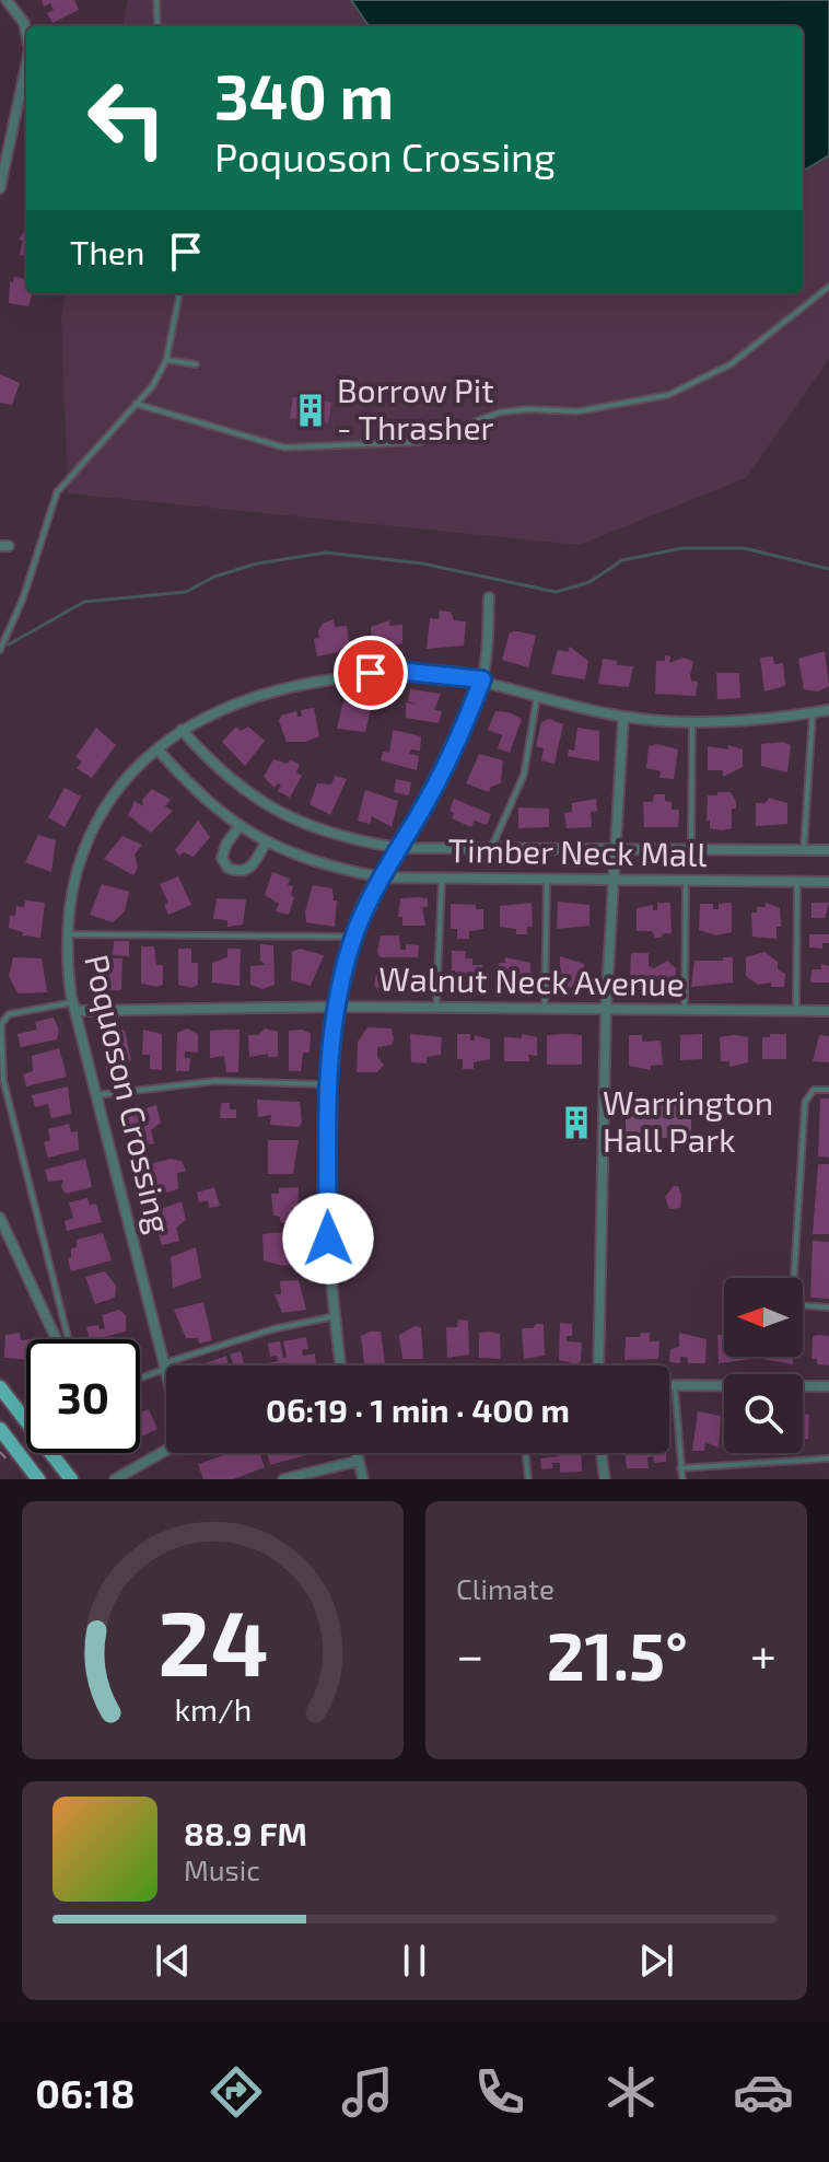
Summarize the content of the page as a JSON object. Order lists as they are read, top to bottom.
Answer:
{
  "streets": {
    "street": ["Timber Neck Mall", "Walnut Neck Avenue", "Poquoson Crossing"]
  },
  "crossings": [
    ["Timber Neck Mall", "Poquoson Crossing"],
    ["Walnut Neck Avenue", "Poquoson Crossing"]
  ],
  "places": {
    "building": ["Borrow Pit - Thrasher", "Warrington Hall Park"]
  },
  "north": "left",
  "page": {
    "turn": ["340 m", "Poquoson Crossing"],
    "then": "Then",
    "limit": "30",
    "trip": "06:19 · 1 min · 400 m",
    "tile": "Climate",
    "heat": ["−", "21.5°", "+"],
    "song": ["88.9 FM", "Music"],
    "tabs": "06:18",
    "gauge": ["24", "km/h"]
  }
}
